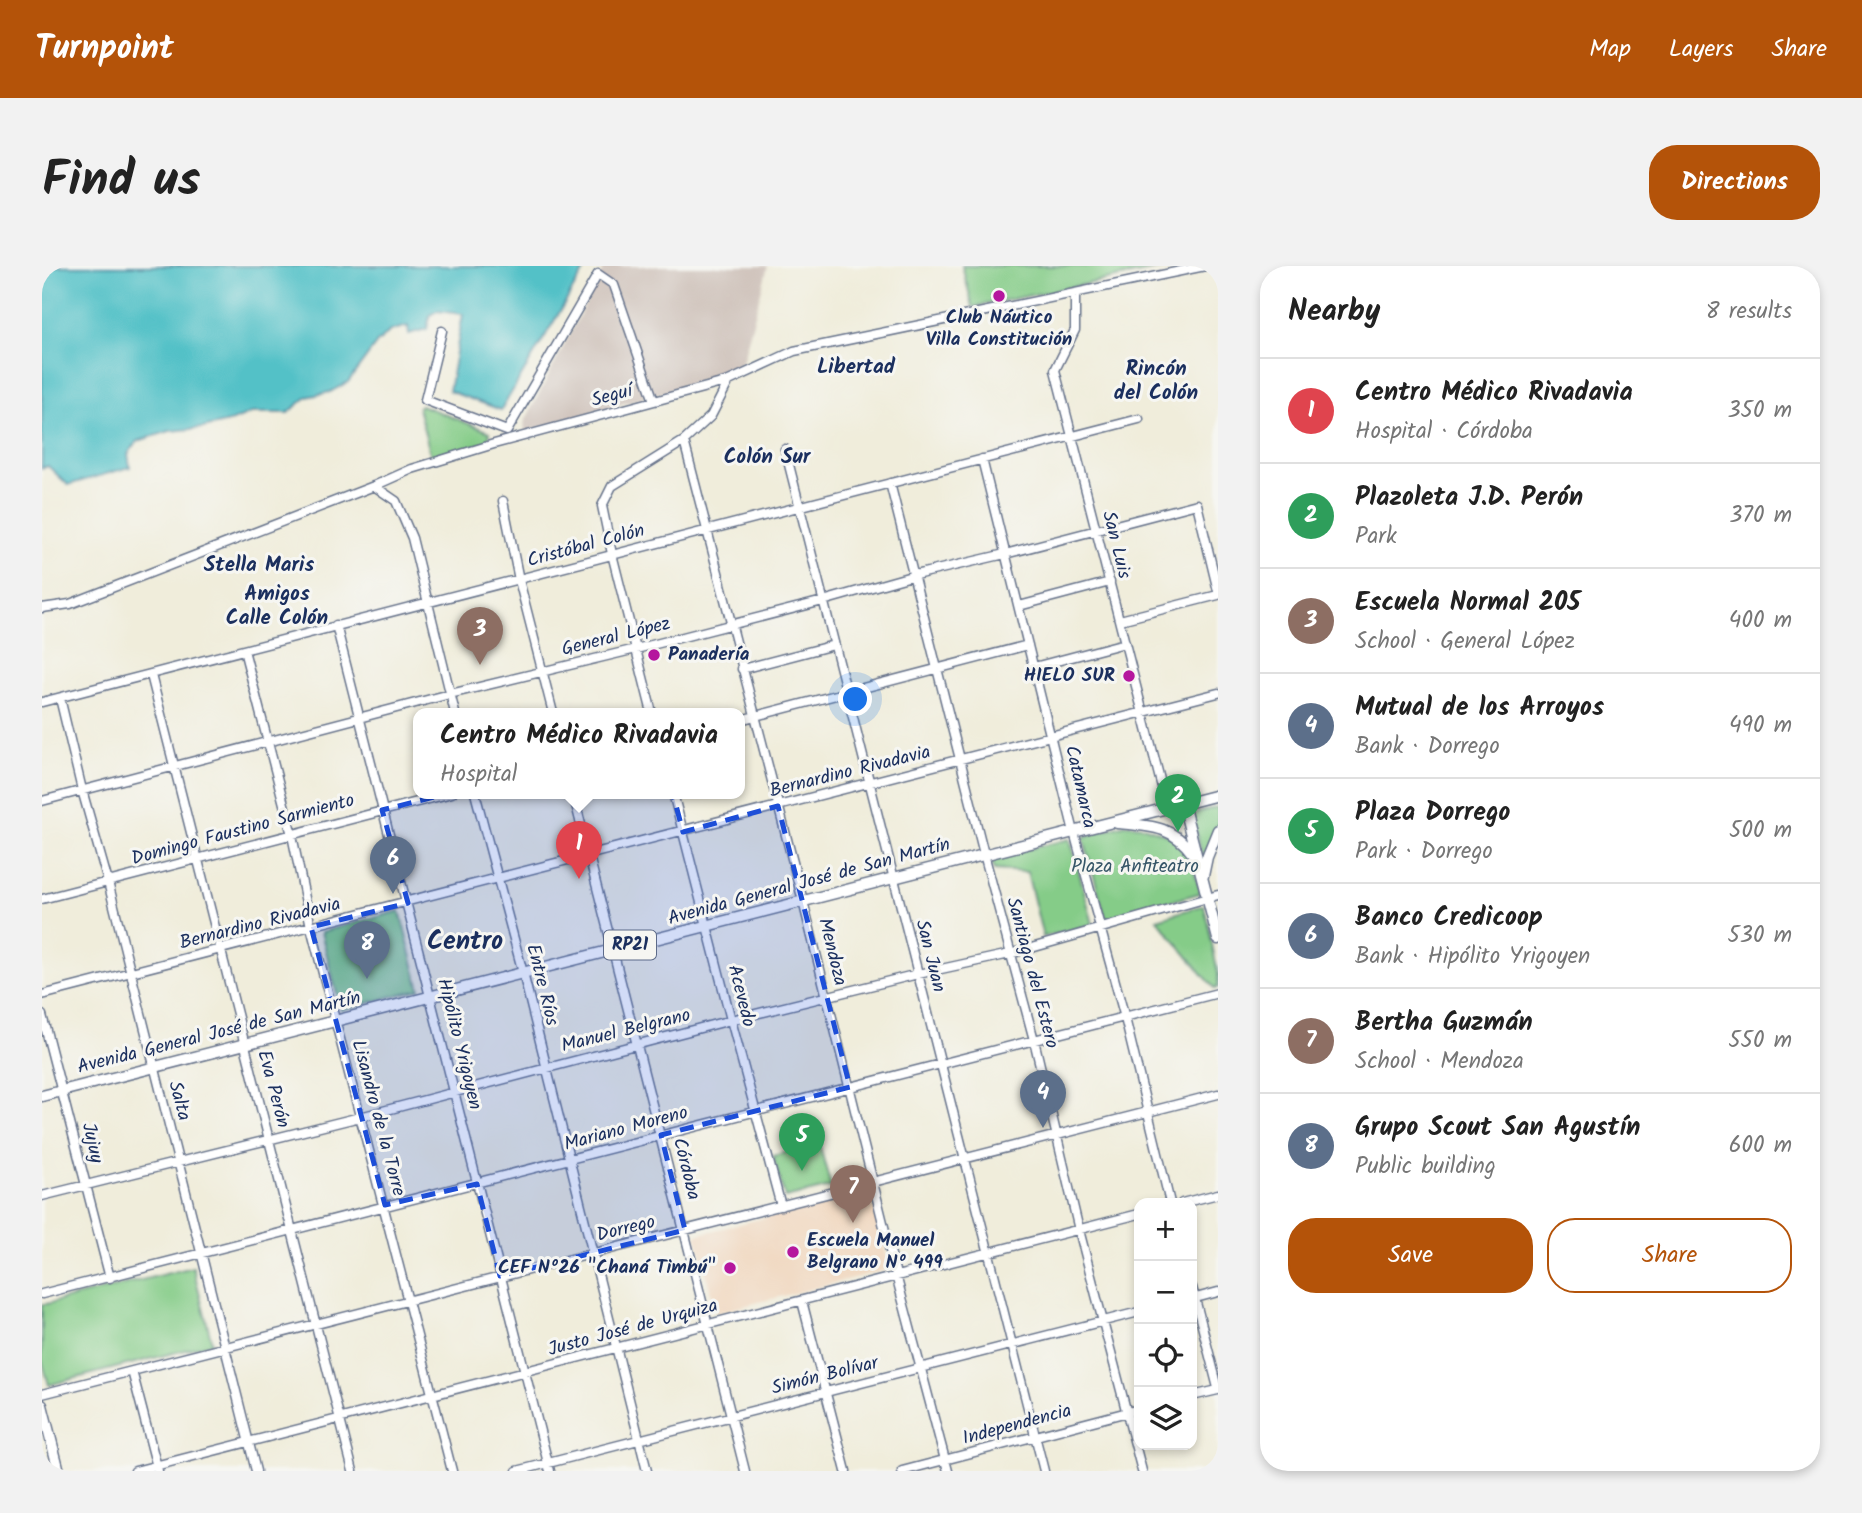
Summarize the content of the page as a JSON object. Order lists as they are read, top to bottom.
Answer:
{
  "streets": {
    "main road": ["Avenida General José de San Martín", "RP21"],
    "street": [
      "Seguí",
      "San Luis",
      "Cristóbal Colón",
      "General López",
      "Bernardino Rivadavia",
      "Catamarca",
      "Domingo Faustino Sarmiento",
      "Mendoza",
      "San Juan",
      "Santiago del Estero",
      "Entre Ríos",
      "Acevedo",
      "Manuel Belgrano",
      "Hipólito Yrigoyen",
      "Eva Perón",
      "Salta",
      "Lisandro de la Torre",
      "Mariano Moreno",
      "Jujuy",
      "Córdoba",
      "Dorrego",
      "Justo José de Urquiza",
      "Simón Bolívar",
      "Independencia"
    ]
  },
  "crossings": [
    ["Seguí", "San Luis"],
    ["San Luis", "Cristóbal Colón"],
    ["San Luis", "General López"],
    ["San Luis", "Bernardino Rivadavia"],
    ["San Luis", "Avenida General José de San Martín"],
    ["Cristóbal Colón", "Catamarca"],
    ["Cristóbal Colón", "Mendoza"],
    ["Cristóbal Colón", "San Juan"],
    ["Cristóbal Colón", "Santiago del Estero"],
    ["Cristóbal Colón", "Hipólito Yrigoyen"],
    ["Cristóbal Colón", "Eva Perón"],
    ["Cristóbal Colón", "Salta"],
    ["Cristóbal Colón", "Lisandro de la Torre"],
    ["General López", "Catamarca"],
    ["General López", "Mendoza"],
    ["General López", "San Juan"],
    ["General López", "Santiago del Estero"],
    ["General López", "Hipólito Yrigoyen"],
    ["General López", "Eva Perón"],
    ["General López", "Salta"],
    ["General López", "Lisandro de la Torre"],
    ["Bernardino Rivadavia", "Catamarca"],
    ["Bernardino Rivadavia", "Mendoza"],
    ["Bernardino Rivadavia", "San Juan"],
    ["Bernardino Rivadavia", "Santiago del Estero"],
    ["Bernardino Rivadavia", "Entre Ríos"],
    ["Bernardino Rivadavia", "Acevedo"],
    ["Bernardino Rivadavia", "Hipólito Yrigoyen"],
    ["Bernardino Rivadavia", "Eva Perón"],
    ["Bernardino Rivadavia", "Salta"],
    ["Bernardino Rivadavia", "Lisandro de la Torre"],
    ["Bernardino Rivadavia", "Córdoba"],
    ["Catamarca", "Avenida General José de San Martín"],
    ["Catamarca", "Manuel Belgrano"],
    ["Catamarca", "Mariano Moreno"],
    ["Catamarca", "Dorrego"],
    ["Domingo Faustino Sarmiento", "Hipólito Yrigoyen"],
    ["Domingo Faustino Sarmiento", "Eva Perón"],
    ["Domingo Faustino Sarmiento", "Salta"],
    ["Domingo Faustino Sarmiento", "Lisandro de la Torre"],
    ["Avenida General José de San Martín", "Mendoza"],
    ["Avenida General José de San Martín", "San Juan"],
    ["Avenida General José de San Martín", "Santiago del Estero"],
    ["Avenida General José de San Martín", "Entre Ríos"],
    ["Avenida General José de San Martín", "Acevedo"],
    ["Avenida General José de San Martín", "Hipólito Yrigoyen"],
    ["Avenida General José de San Martín", "Eva Perón"],
    ["Avenida General José de San Martín", "Salta"],
    ["Avenida General José de San Martín", "Lisandro de la Torre"],
    ["Avenida General José de San Martín", "Jujuy"],
    ["Avenida General José de San Martín", "Córdoba"],
    ["Mendoza", "Manuel Belgrano"],
    ["Mendoza", "Mariano Moreno"],
    ["Mendoza", "Dorrego"],
    ["Mendoza", "Justo José de Urquiza"],
    ["Mendoza", "Simón Bolívar"],
    ["Mendoza", "Independencia"],
    ["San Juan", "Manuel Belgrano"],
    ["San Juan", "Mariano Moreno"],
    ["San Juan", "Dorrego"],
    ["San Juan", "Justo José de Urquiza"],
    ["San Juan", "Simón Bolívar"],
    ["San Juan", "Independencia"],
    ["Santiago del Estero", "Manuel Belgrano"],
    ["Santiago del Estero", "Mariano Moreno"],
    ["Santiago del Estero", "Dorrego"],
    ["Santiago del Estero", "Justo José de Urquiza"],
    ["Santiago del Estero", "Simón Bolívar"],
    ["Santiago del Estero", "Independencia"],
    ["Entre Ríos", "Manuel Belgrano"],
    ["Entre Ríos", "Mariano Moreno"],
    ["Entre Ríos", "Dorrego"],
    ["Entre Ríos", "Justo José de Urquiza"],
    ["Entre Ríos", "Simón Bolívar"],
    ["Acevedo", "Manuel Belgrano"],
    ["Acevedo", "Mariano Moreno"],
    ["Acevedo", "Dorrego"],
    ["Manuel Belgrano", "Hipólito Yrigoyen"],
    ["Manuel Belgrano", "Eva Perón"],
    ["Manuel Belgrano", "Salta"],
    ["Manuel Belgrano", "Lisandro de la Torre"],
    ["Manuel Belgrano", "Jujuy"],
    ["Manuel Belgrano", "Córdoba"],
    ["Hipólito Yrigoyen", "Mariano Moreno"],
    ["Hipólito Yrigoyen", "Dorrego"],
    ["Hipólito Yrigoyen", "Justo José de Urquiza"],
    ["Hipólito Yrigoyen", "Simón Bolívar"],
    ["Eva Perón", "Mariano Moreno"],
    ["Eva Perón", "Dorrego"],
    ["Eva Perón", "Justo José de Urquiza"],
    ["Salta", "Mariano Moreno"],
    ["Salta", "Dorrego"],
    ["Salta", "Justo José de Urquiza"],
    ["Lisandro de la Torre", "Mariano Moreno"],
    ["Lisandro de la Torre", "Dorrego"],
    ["Lisandro de la Torre", "Justo José de Urquiza"],
    ["Mariano Moreno", "Jujuy"],
    ["Mariano Moreno", "Córdoba"],
    ["Córdoba", "Dorrego"],
    ["Córdoba", "Justo José de Urquiza"],
    ["Córdoba", "Simón Bolívar"]
  ],
  "districts": [
    "Libertad",
    "Rincón del Colón",
    "Colón Sur",
    "Stella Maris",
    "Amigos Calle Colón",
    "Centro"
  ],
  "parks": ["Plaza Anfiteatro"],
  "places": [
    "Club Náutico Villa Constitución",
    "Panadería",
    "HIELO SUR",
    "Escuela Manuel Belgrano Nº 499",
    "CEF Nº26 \"Chaná Timbú\""
  ],
  "page": {
    "header": "Turnpoint",
    "nav": ["Map", "Layers", "Share"],
    "title": "Find us",
    "buttons": [
      "Directions",
      ["Save", "Share"]
    ],
    "heading": ["Nearby", "8 results"],
    "list": [
      {
        "mark": "1",
        "name": "Centro Médico Rivadavia",
        "note": "Hospital · Córdoba",
        "value": "350 m"
      },
      {
        "mark": "2",
        "name": "Plazoleta J.D. Perón",
        "note": "Park",
        "value": "370 m"
      },
      {
        "mark": "3",
        "name": "Escuela Normal 205",
        "note": "School · General López",
        "value": "400 m"
      },
      {
        "mark": "4",
        "name": "Mutual de los Arroyos",
        "note": "Bank · Dorrego",
        "value": "490 m"
      },
      {
        "mark": "5",
        "name": "Plaza Dorrego",
        "note": "Park · Dorrego",
        "value": "500 m"
      },
      {
        "mark": "6",
        "name": "Banco Credicoop",
        "note": "Bank · Hipólito Yrigoyen",
        "value": "530 m"
      },
      {
        "mark": "7",
        "name": "Bertha Guzmán",
        "note": "School · Mendoza",
        "value": "550 m"
      },
      {
        "mark": "8",
        "name": "Grupo Scout San Agustín",
        "note": "Public building",
        "value": "600 m"
      }
    ],
    "pins": [
      "3",
      "2",
      "1",
      "6",
      "8",
      "4",
      "5",
      "7"
    ],
    "popup": ["Centro Médico Rivadavia", "Hospital"],
    "map_buttons": ["+", "−"]
  }
}
